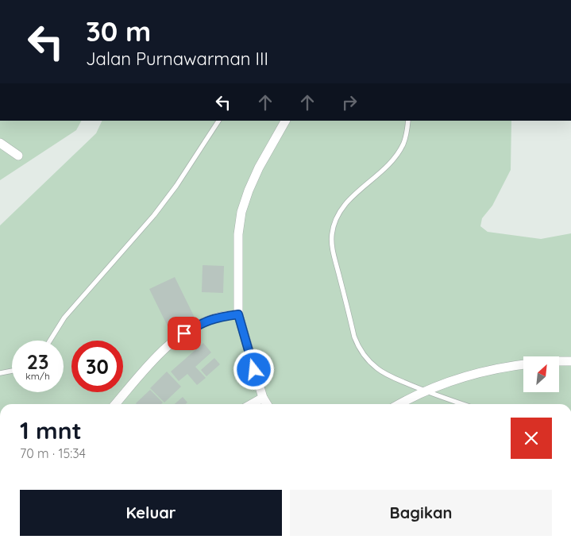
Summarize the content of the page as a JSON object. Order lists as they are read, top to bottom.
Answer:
{
  "north": "top right",
  "page": {
    "turn": ["30 m", "Jalan Purnawarman III"],
    "speed": "23 km/h",
    "limit": "30",
    "heading": ["1 mnt", "70 m · 15:34"],
    "buttons": ["Keluar", "Bagikan"]
  }
}
